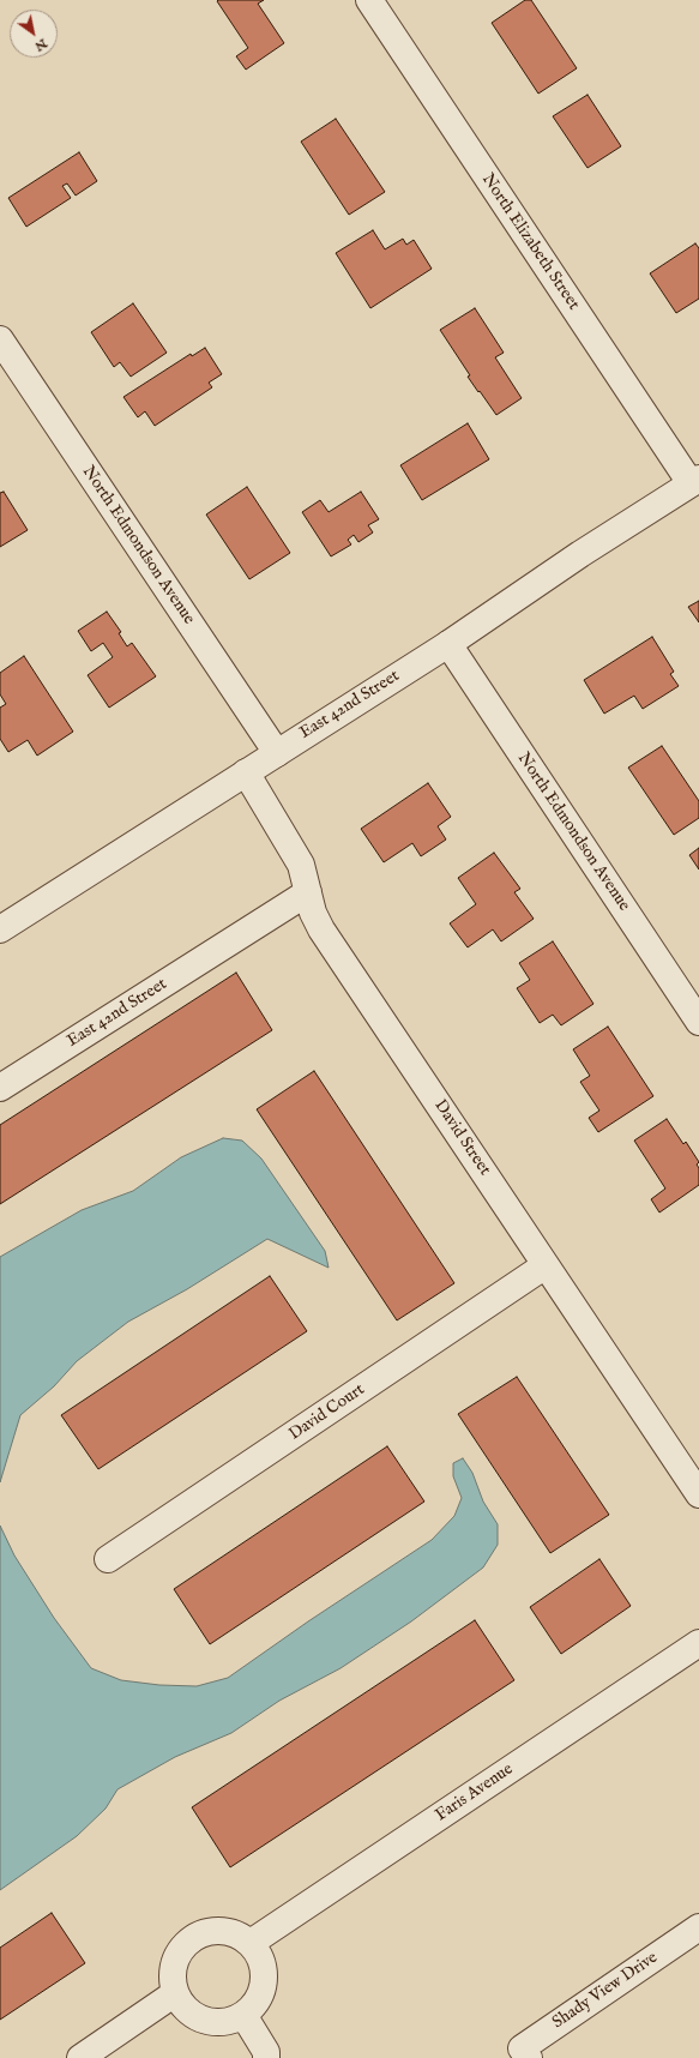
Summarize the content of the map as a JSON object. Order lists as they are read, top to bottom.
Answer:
{
  "streets": {
    "street": [
      "North Elizabeth Street",
      "North Edmondson Avenue",
      "East 42nd Street",
      "David Street",
      "David Court",
      "Faris Avenue",
      "Shady View Drive"
    ]
  },
  "crossings": [
    ["North Elizabeth Street", "East 42nd Street"],
    ["North Edmondson Avenue", "East 42nd Street"],
    ["East 42nd Street", "David Street"],
    ["David Street", "David Court"]
  ],
  "north": "bottom right"
}
